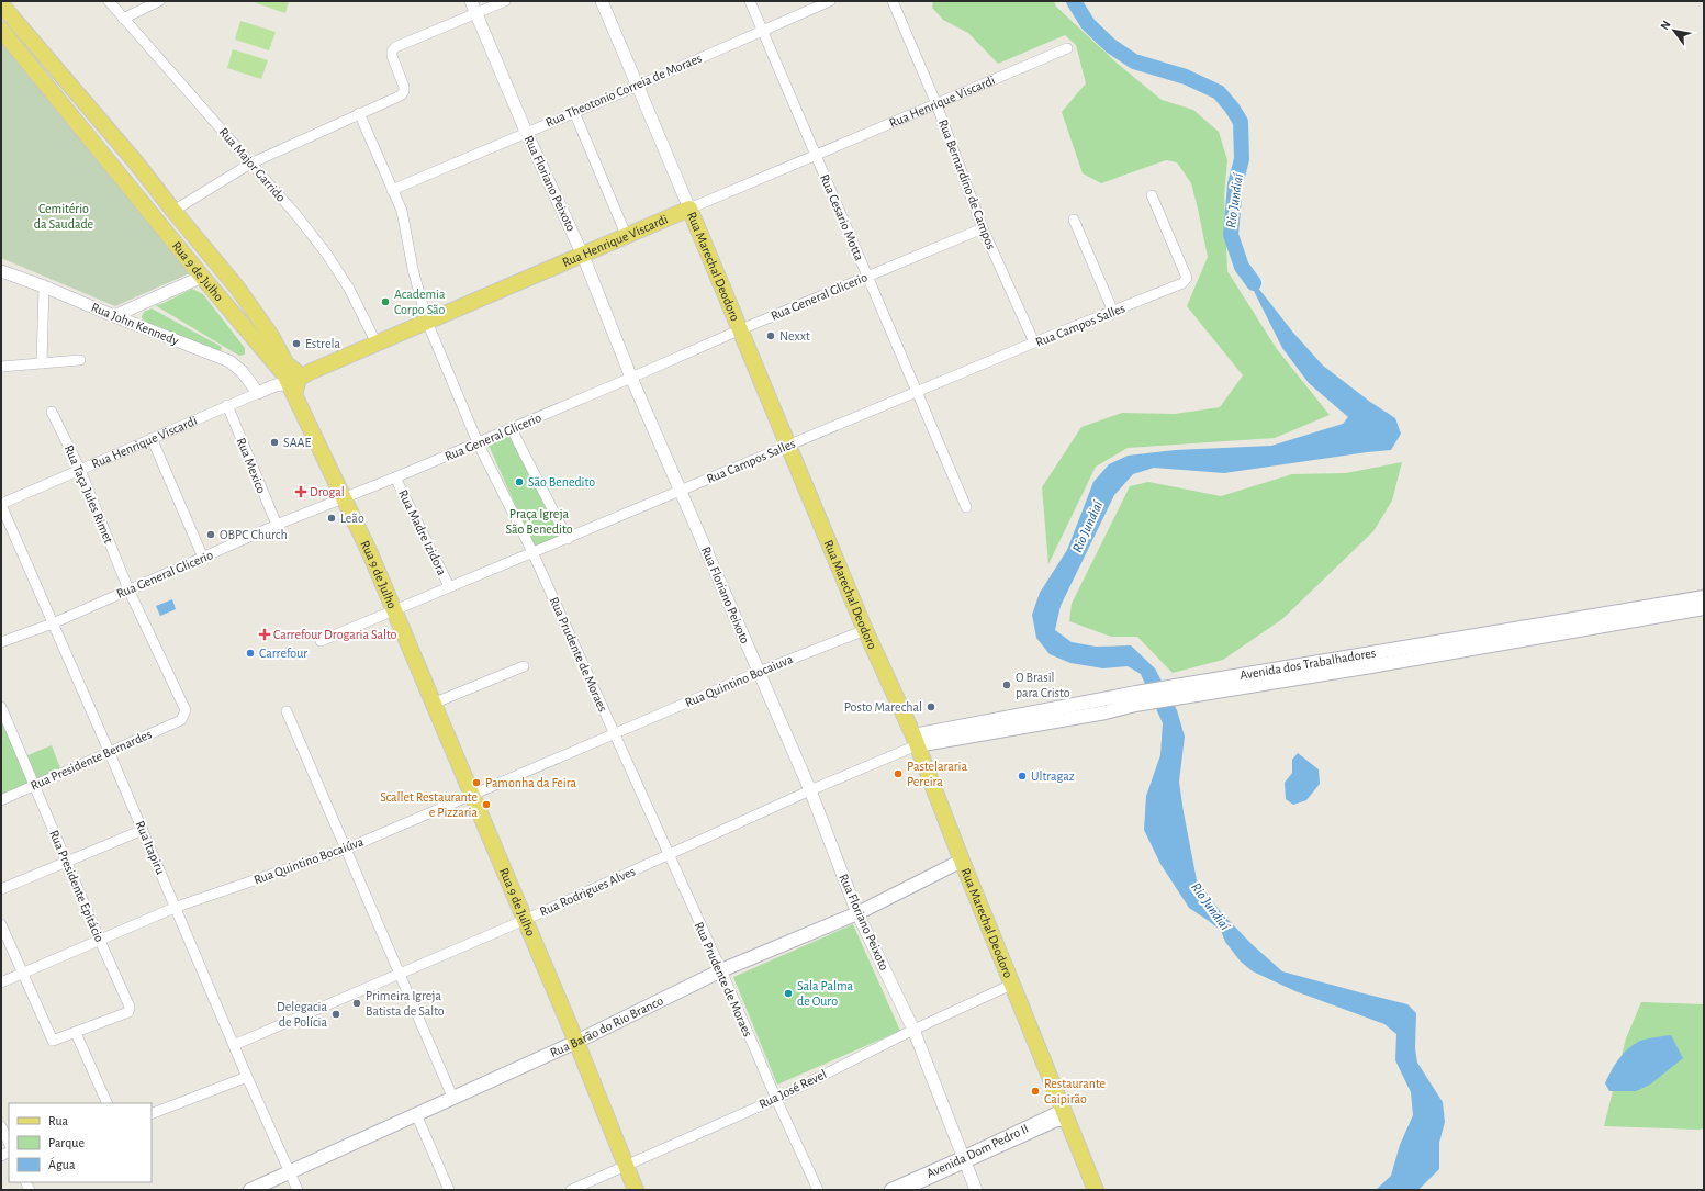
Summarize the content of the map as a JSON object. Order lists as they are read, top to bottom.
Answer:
{
  "streets": {
    "main road": [
      "Rua Henrique Viscardi",
      "Rua Marechal Deodoro",
      "Rua 9 de Julho",
      "Avenida dos Trabalhadores",
      "Rua Barão do Rio Branco",
      "Avenida Dom Pedro II"
    ],
    "street": [
      "Rua Theotonio Correia de Moraes",
      "Rua Major Garrido",
      "Rua Floriano Peixoto",
      "Rua Bernardino de Campos",
      "Rua Cesario Motta",
      "Rua General Glicerio",
      "Rua John Kennedy",
      "Rua Campos Salles",
      "Rua Mexico",
      "Rua Taça Jules Rimet",
      "Rua Madre Izidora",
      "Rua Prudente de Moraes",
      "Rua Quintino Bocaiuva",
      "Rua Presidente Bernardes",
      "Rua Itapiru",
      "Rua Quintino Bocaiúva",
      "Rua Presidente Epitácio",
      "Rua Rodrigues Alves",
      "Rua José Revel"
    ]
  },
  "crossings": [
    ["Rua Theotonio Correia de Moraes", "Rua Floriano Peixoto"],
    ["Rua Theotonio Correia de Moraes", "Rua Cesario Motta"],
    ["Rua Theotonio Correia de Moraes", "Rua Marechal Deodoro"],
    ["Rua Theotonio Correia de Moraes", "Rua Prudente de Moraes"],
    ["Rua Henrique Viscardi", "Rua Major Garrido"],
    ["Rua Henrique Viscardi", "Rua Floriano Peixoto"],
    ["Rua Henrique Viscardi", "Rua Bernardino de Campos"],
    ["Rua Henrique Viscardi", "Rua Cesario Motta"],
    ["Rua Henrique Viscardi", "Rua Marechal Deodoro"],
    ["Rua Henrique Viscardi", "Rua 9 de Julho"],
    ["Rua Henrique Viscardi", "Rua John Kennedy"],
    ["Rua Henrique Viscardi", "Rua Mexico"],
    ["Rua Henrique Viscardi", "Rua Taça Jules Rimet"],
    ["Rua Henrique Viscardi", "Rua Prudente de Moraes"],
    ["Rua Henrique Viscardi", "Rua Itapiru"],
    ["Rua Floriano Peixoto", "Rua General Glicerio"],
    ["Rua Floriano Peixoto", "Rua Campos Salles"],
    ["Rua Floriano Peixoto", "Rua Quintino Bocaiuva"],
    ["Rua Floriano Peixoto", "Rua Rodrigues Alves"],
    ["Rua Floriano Peixoto", "Rua Barão do Rio Branco"],
    ["Rua Floriano Peixoto", "Rua José Revel"],
    ["Rua Floriano Peixoto", "Avenida Dom Pedro II"],
    ["Rua Bernardino de Campos", "Rua General Glicerio"],
    ["Rua Bernardino de Campos", "Rua Campos Salles"],
    ["Rua Cesario Motta", "Rua General Glicerio"],
    ["Rua Cesario Motta", "Rua Campos Salles"],
    ["Rua Marechal Deodoro", "Rua General Glicerio"],
    ["Rua Marechal Deodoro", "Rua Campos Salles"],
    ["Rua Marechal Deodoro", "Avenida dos Trabalhadores"],
    ["Rua Marechal Deodoro", "Rua Quintino Bocaiuva"],
    ["Rua Marechal Deodoro", "Rua Rodrigues Alves"],
    ["Rua Marechal Deodoro", "Rua Barão do Rio Branco"],
    ["Rua Marechal Deodoro", "Rua José Revel"],
    ["Rua Marechal Deodoro", "Avenida Dom Pedro II"],
    ["Rua 9 de Julho", "Rua General Glicerio"],
    ["Rua 9 de Julho", "Rua Campos Salles"],
    ["Rua 9 de Julho", "Rua Quintino Bocaiúva"],
    ["Rua 9 de Julho", "Rua Rodrigues Alves"],
    ["Rua 9 de Julho", "Rua Barão do Rio Branco"],
    ["Rua 9 de Julho", "Rua José Revel"],
    ["Rua General Glicerio", "Rua Mexico"],
    ["Rua General Glicerio", "Rua Taça Jules Rimet"],
    ["Rua General Glicerio", "Rua Madre Izidora"],
    ["Rua General Glicerio", "Rua Prudente de Moraes"],
    ["Rua General Glicerio", "Rua Itapiru"],
    ["Rua Campos Salles", "Rua Madre Izidora"],
    ["Rua Campos Salles", "Rua Prudente de Moraes"],
    ["Rua Taça Jules Rimet", "Rua Presidente Bernardes"],
    ["Rua Prudente de Moraes", "Rua Quintino Bocaiuva"],
    ["Rua Prudente de Moraes", "Rua Quintino Bocaiúva"],
    ["Rua Prudente de Moraes", "Rua Rodrigues Alves"],
    ["Rua Prudente de Moraes", "Rua Barão do Rio Branco"],
    ["Rua Prudente de Moraes", "Rua José Revel"],
    ["Avenida dos Trabalhadores", "Rua Rodrigues Alves"],
    ["Rua Quintino Bocaiuva", "Rua Quintino Bocaiúva"],
    ["Rua Presidente Bernardes", "Rua Itapiru"],
    ["Rua Presidente Bernardes", "Rua Presidente Epitácio"],
    ["Rua Itapiru", "Rua Quintino Bocaiúva"],
    ["Rua Itapiru", "Rua Rodrigues Alves"],
    ["Rua Itapiru", "Rua Barão do Rio Branco"],
    ["Rua Quintino Bocaiúva", "Rua Presidente Epitácio"]
  ],
  "water": ["Rio Jundiaí"],
  "parks": ["Cemitério da Saudade", "Praça Igreja São Benedito"],
  "places": {
    "other": [
      "Academia Corpo São",
      "Nexxt",
      "Estrela",
      "SAAE",
      "São Benedito",
      "Leão",
      "OBPC Church",
      "Carrefour",
      "O Brasil para Cristo",
      "Posto Marechal",
      "Pastelararia Pereira",
      "Ultragaz",
      "Pamonha da Feira",
      "Scallet Restaurante e Pizzaria",
      "Sala Palma de Ouro",
      "Primeira Igreja Batista de Salto",
      "Delegacia de Polícia",
      "Restaurante Caipirão"
    ],
    "health": ["Drogal", "Carrefour Drogaria Salto"]
  },
  "legend": ["Rua", "Parque", "Água"],
  "north": "top left"
}
